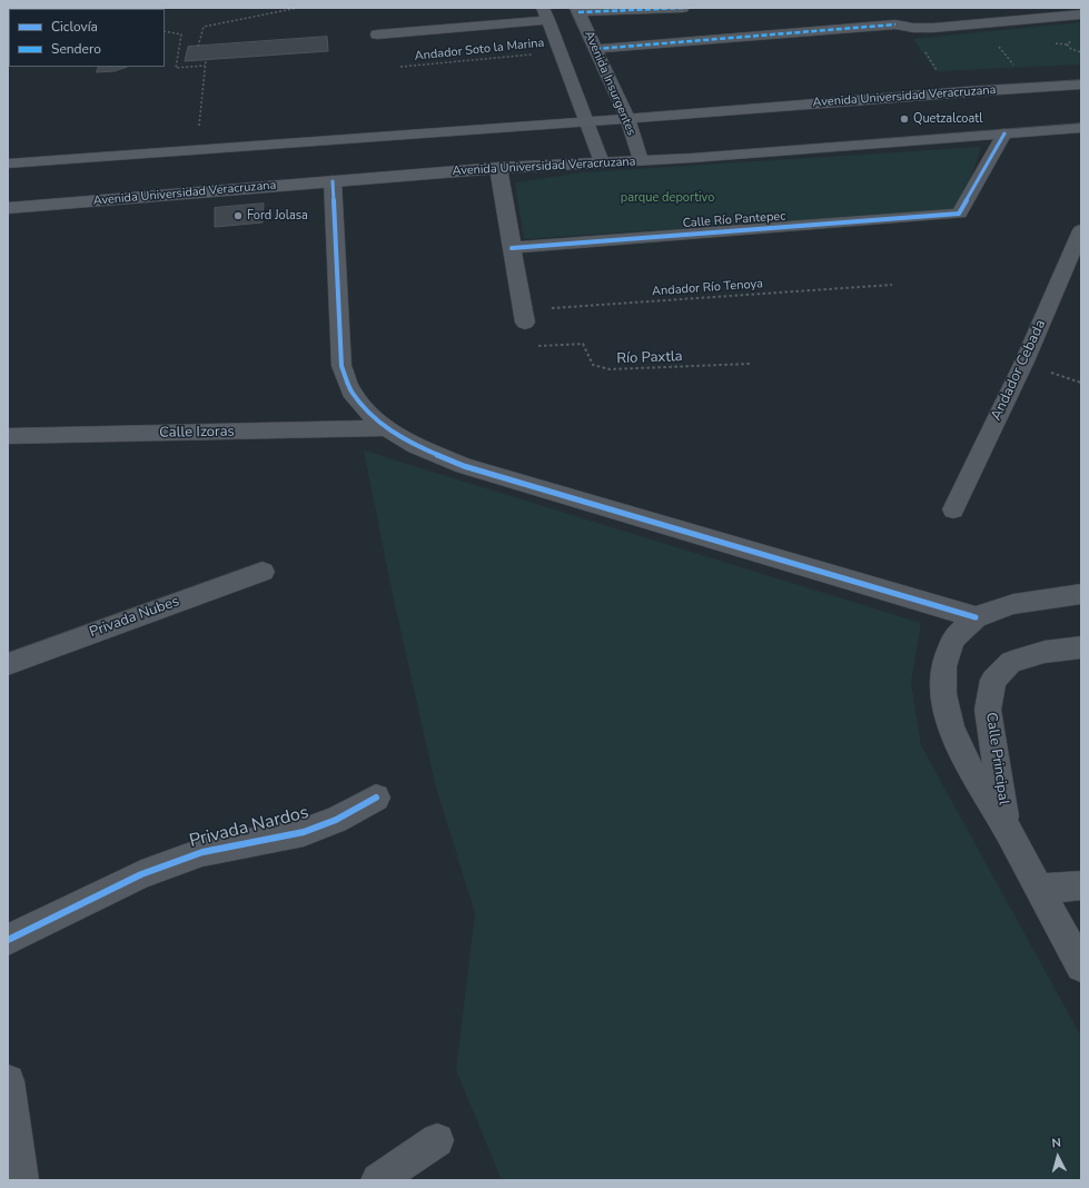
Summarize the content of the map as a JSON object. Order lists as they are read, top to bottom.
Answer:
{
  "streets": {
    "main road": ["Avenida Universidad Veracruzana"],
    "street": [
      "Avenida Insurgentes",
      "Calle Río Pantepec",
      "Andador Cebada",
      "Calle Izoras",
      "Privada Nubes",
      "Calle Principal",
      "Privada Nardos"
    ],
    "path": ["Andador Soto la Marina", "Andador Río Tenoya", "Río Paxtla"]
  },
  "crossings": [
    ["Avenida Insurgentes", "Avenida Universidad Veracruzana"],
    ["Avenida Universidad Veracruzana", "Calle Río Pantepec"],
    ["Andador Río Tenoya", "Río Paxtla"]
  ],
  "parks": ["parque deportivo"],
  "places": ["Quetzalcoatl", "Ford Jolasa"],
  "legend": ["Ciclovía", "Sendero"],
  "north": "top"
}
